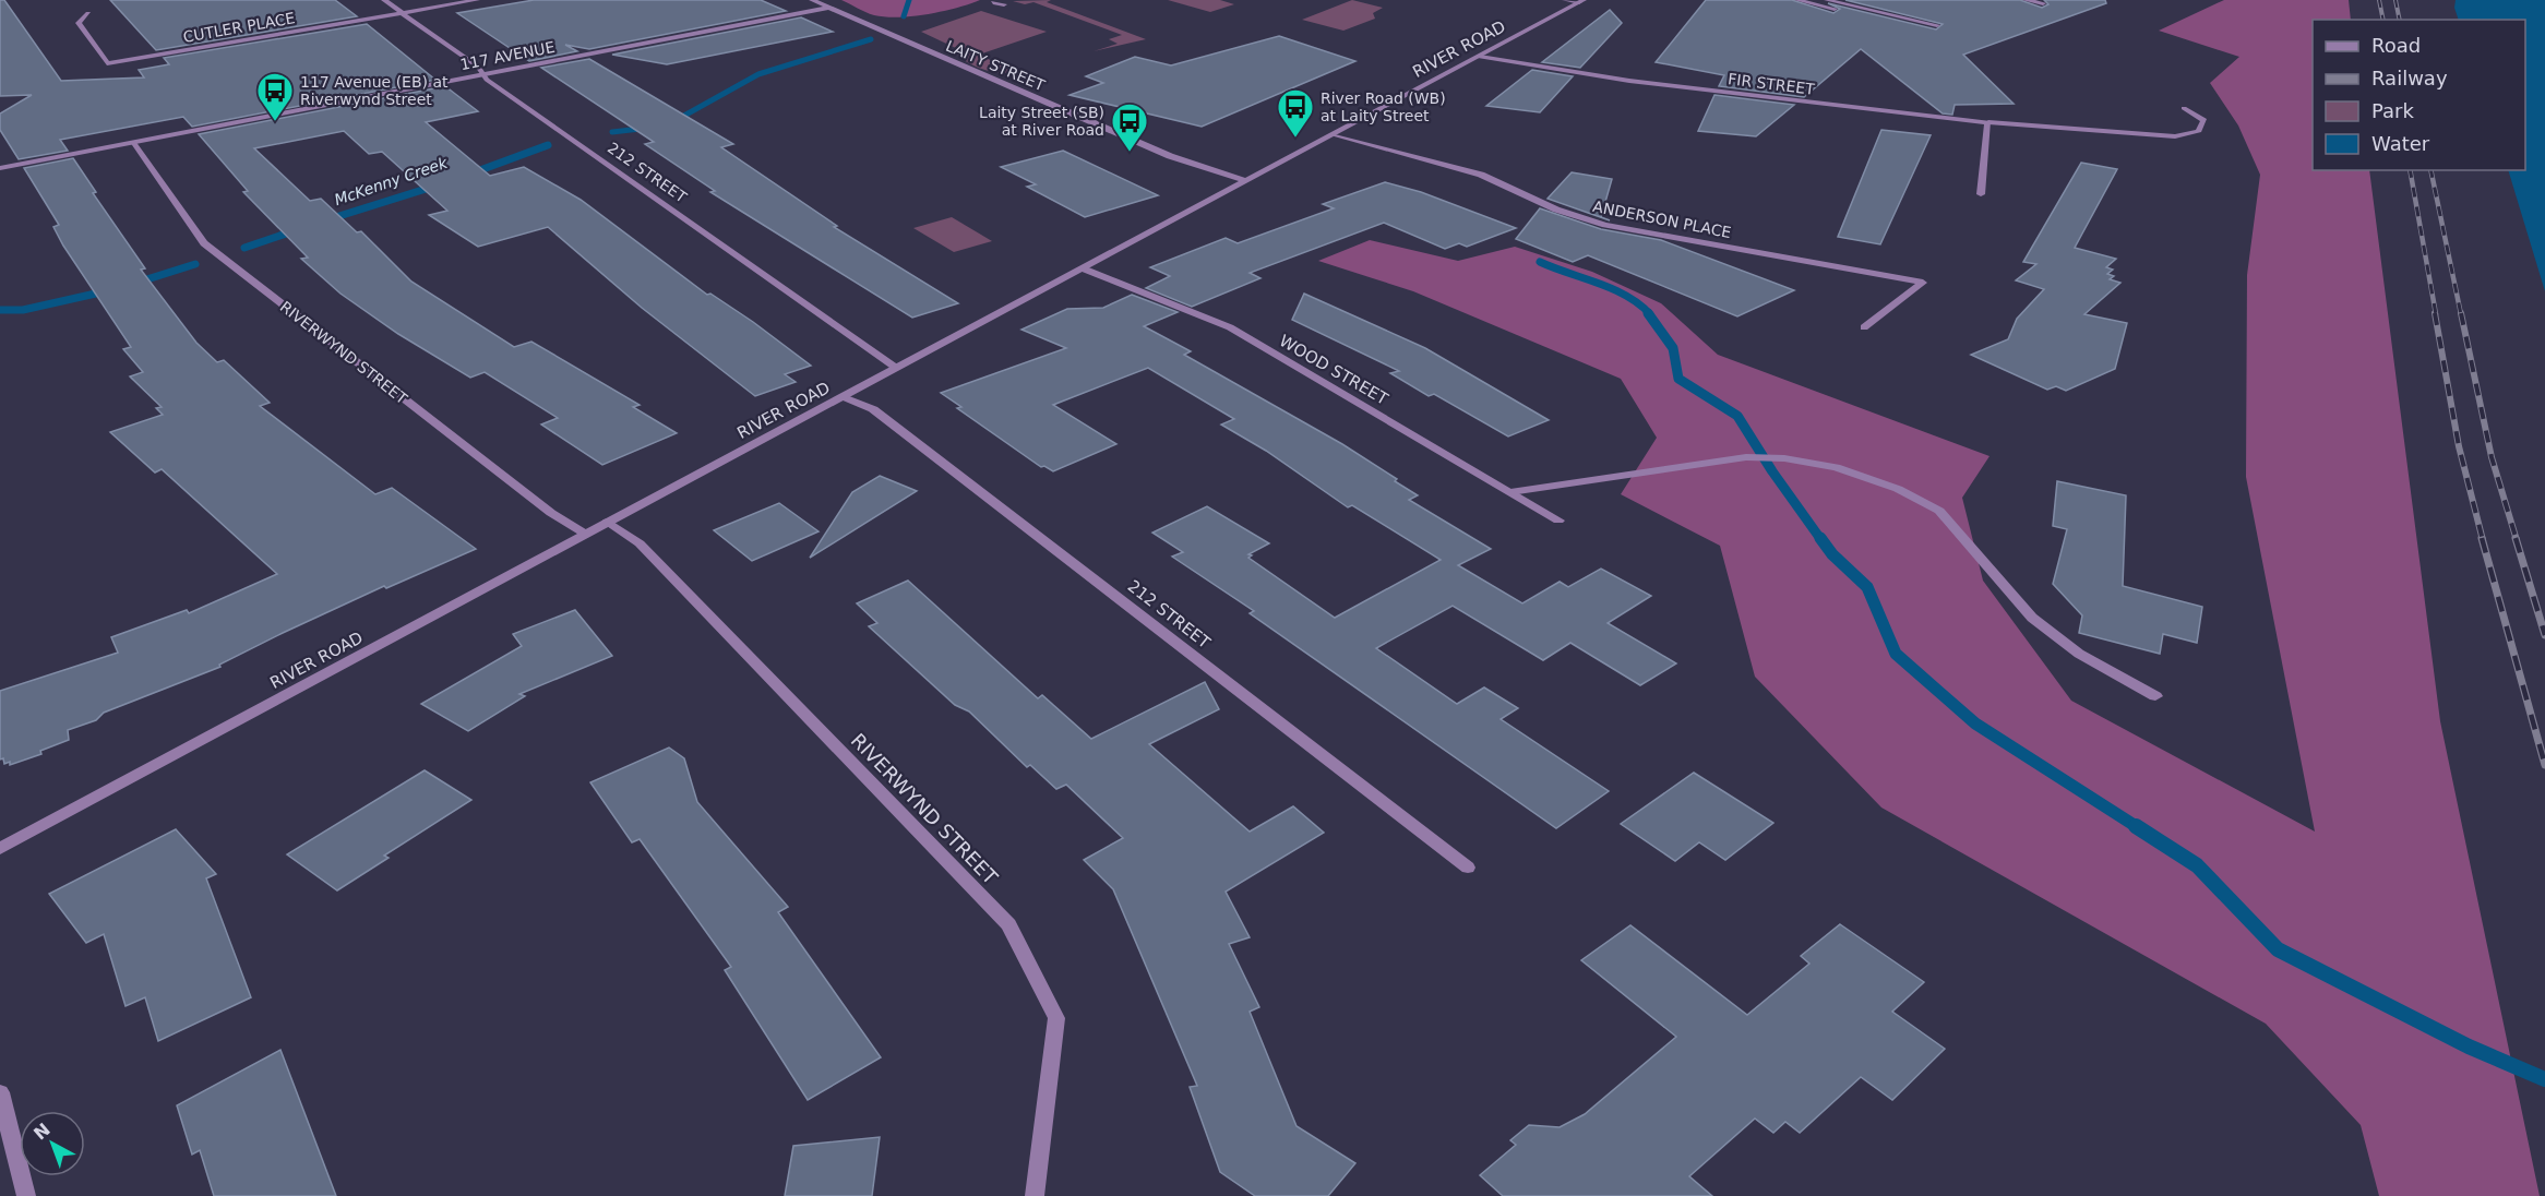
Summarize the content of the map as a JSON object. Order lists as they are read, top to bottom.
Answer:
{
  "streets": {
    "street": [
      "CUTLER PLACE",
      "RIVER ROAD",
      "117 AVENUE",
      "LAITY STREET",
      "FIR STREET",
      "212 STREET",
      "ANDERSON PLACE",
      "RIVERWYND STREET",
      "WOOD STREET"
    ]
  },
  "crossings": [
    ["CUTLER PLACE", "212 STREET"],
    ["RIVER ROAD", "LAITY STREET"],
    ["RIVER ROAD", "FIR STREET"],
    ["RIVER ROAD", "212 STREET"],
    ["RIVER ROAD", "ANDERSON PLACE"],
    ["RIVER ROAD", "RIVERWYND STREET"],
    ["RIVER ROAD", "WOOD STREET"],
    ["117 AVENUE", "LAITY STREET"],
    ["117 AVENUE", "212 STREET"],
    ["117 AVENUE", "RIVERWYND STREET"]
  ],
  "water": ["McKenny Creek"],
  "places": {
    "bus stop": ["117 Avenue (EB) at Riverwynd Street", "River Road (WB) at Laity Street", "Laity Street (SB) at River Road"]
  },
  "legend": [
    "Road",
    "Railway",
    "Park",
    "Water"
  ],
  "north": "top left"
}
